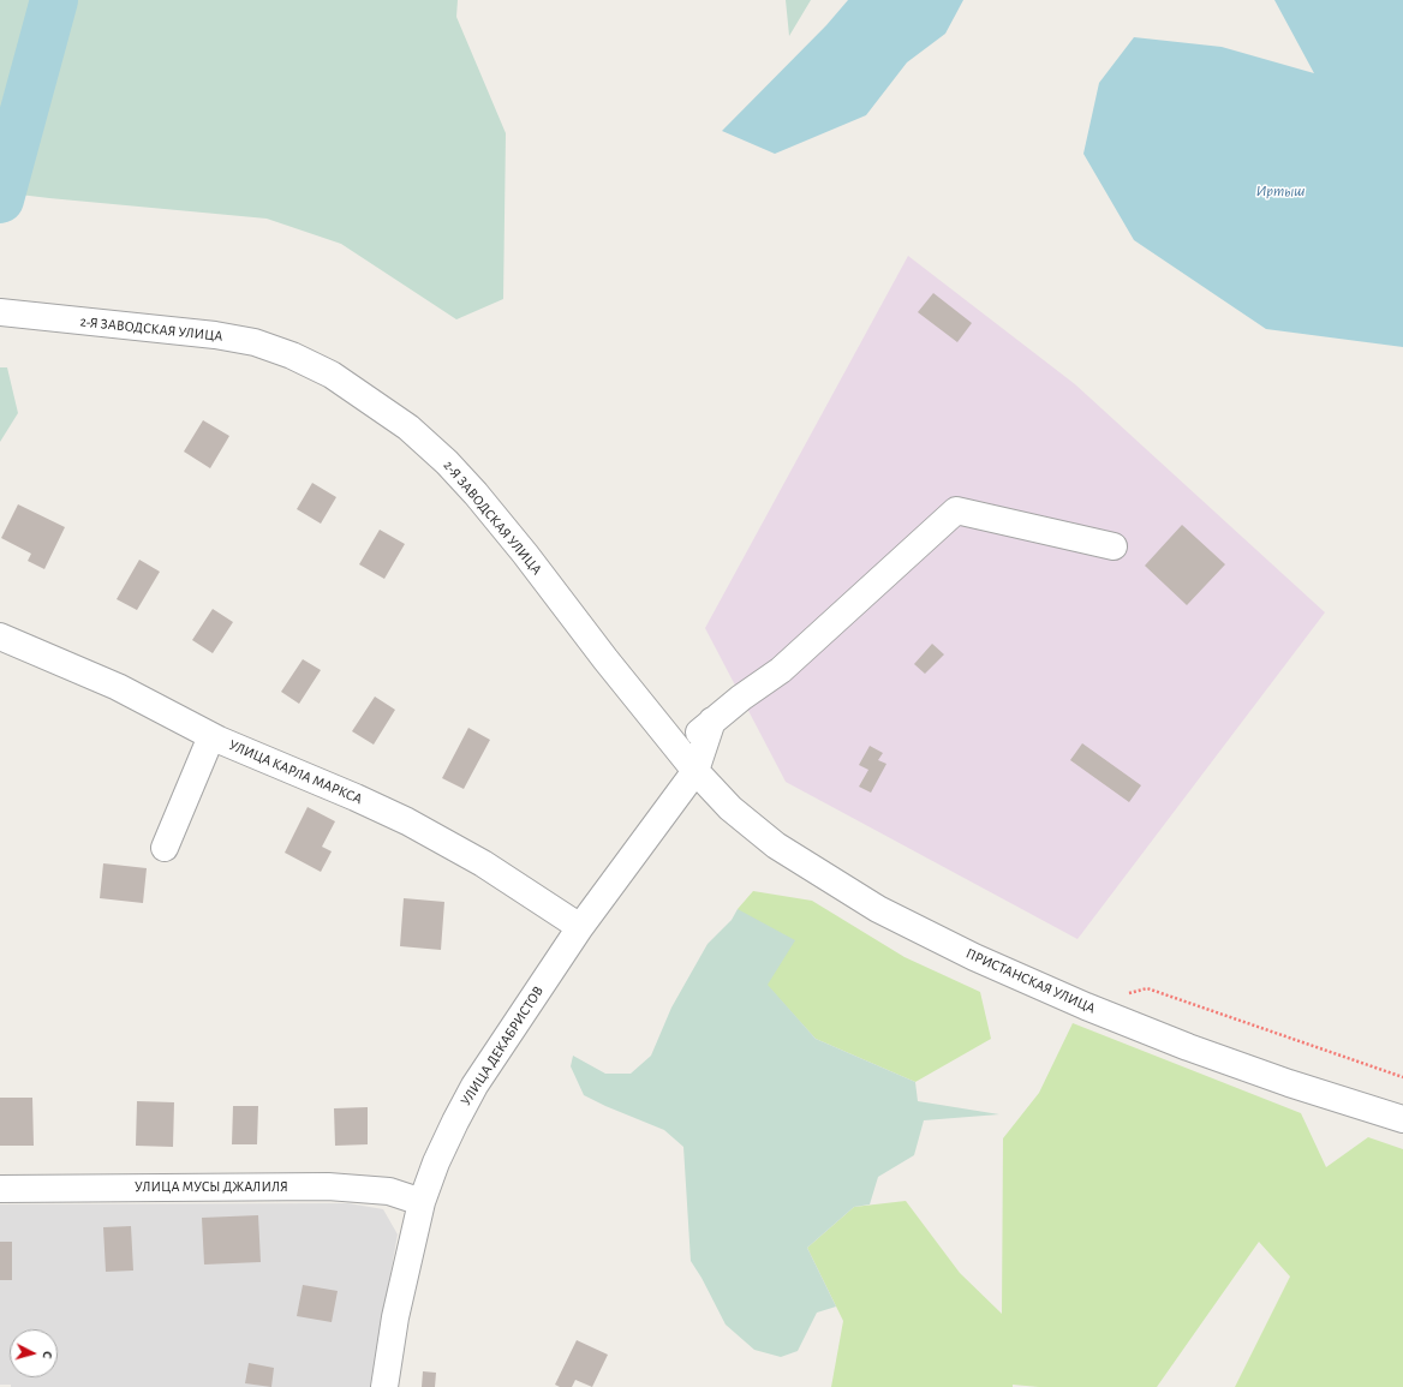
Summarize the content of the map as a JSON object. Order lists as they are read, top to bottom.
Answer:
{
  "streets": {
    "street": [
      "2-Я ЗАВОДСКАЯ УЛИЦА",
      "УЛИЦА КАРЛА МАРКСА",
      "ПРИСТАНСКАЯ УЛИЦА",
      "УЛИЦА ДЕКАБРИСТОВ",
      "УЛИЦА МУСЫ ДЖАЛИЛЯ"
    ]
  },
  "crossings": [
    ["2-Я ЗАВОДСКАЯ УЛИЦА", "ПРИСТАНСКАЯ УЛИЦА"],
    ["2-Я ЗАВОДСКАЯ УЛИЦА", "УЛИЦА ДЕКАБРИСТОВ"],
    ["УЛИЦА КАРЛА МАРКСА", "УЛИЦА ДЕКАБРИСТОВ"],
    ["ПРИСТАНСКАЯ УЛИЦА", "УЛИЦА ДЕКАБРИСТОВ"],
    ["УЛИЦА ДЕКАБРИСТОВ", "УЛИЦА МУСЫ ДЖАЛИЛЯ"]
  ],
  "water": ["Иртыш"],
  "north": "right"
}
